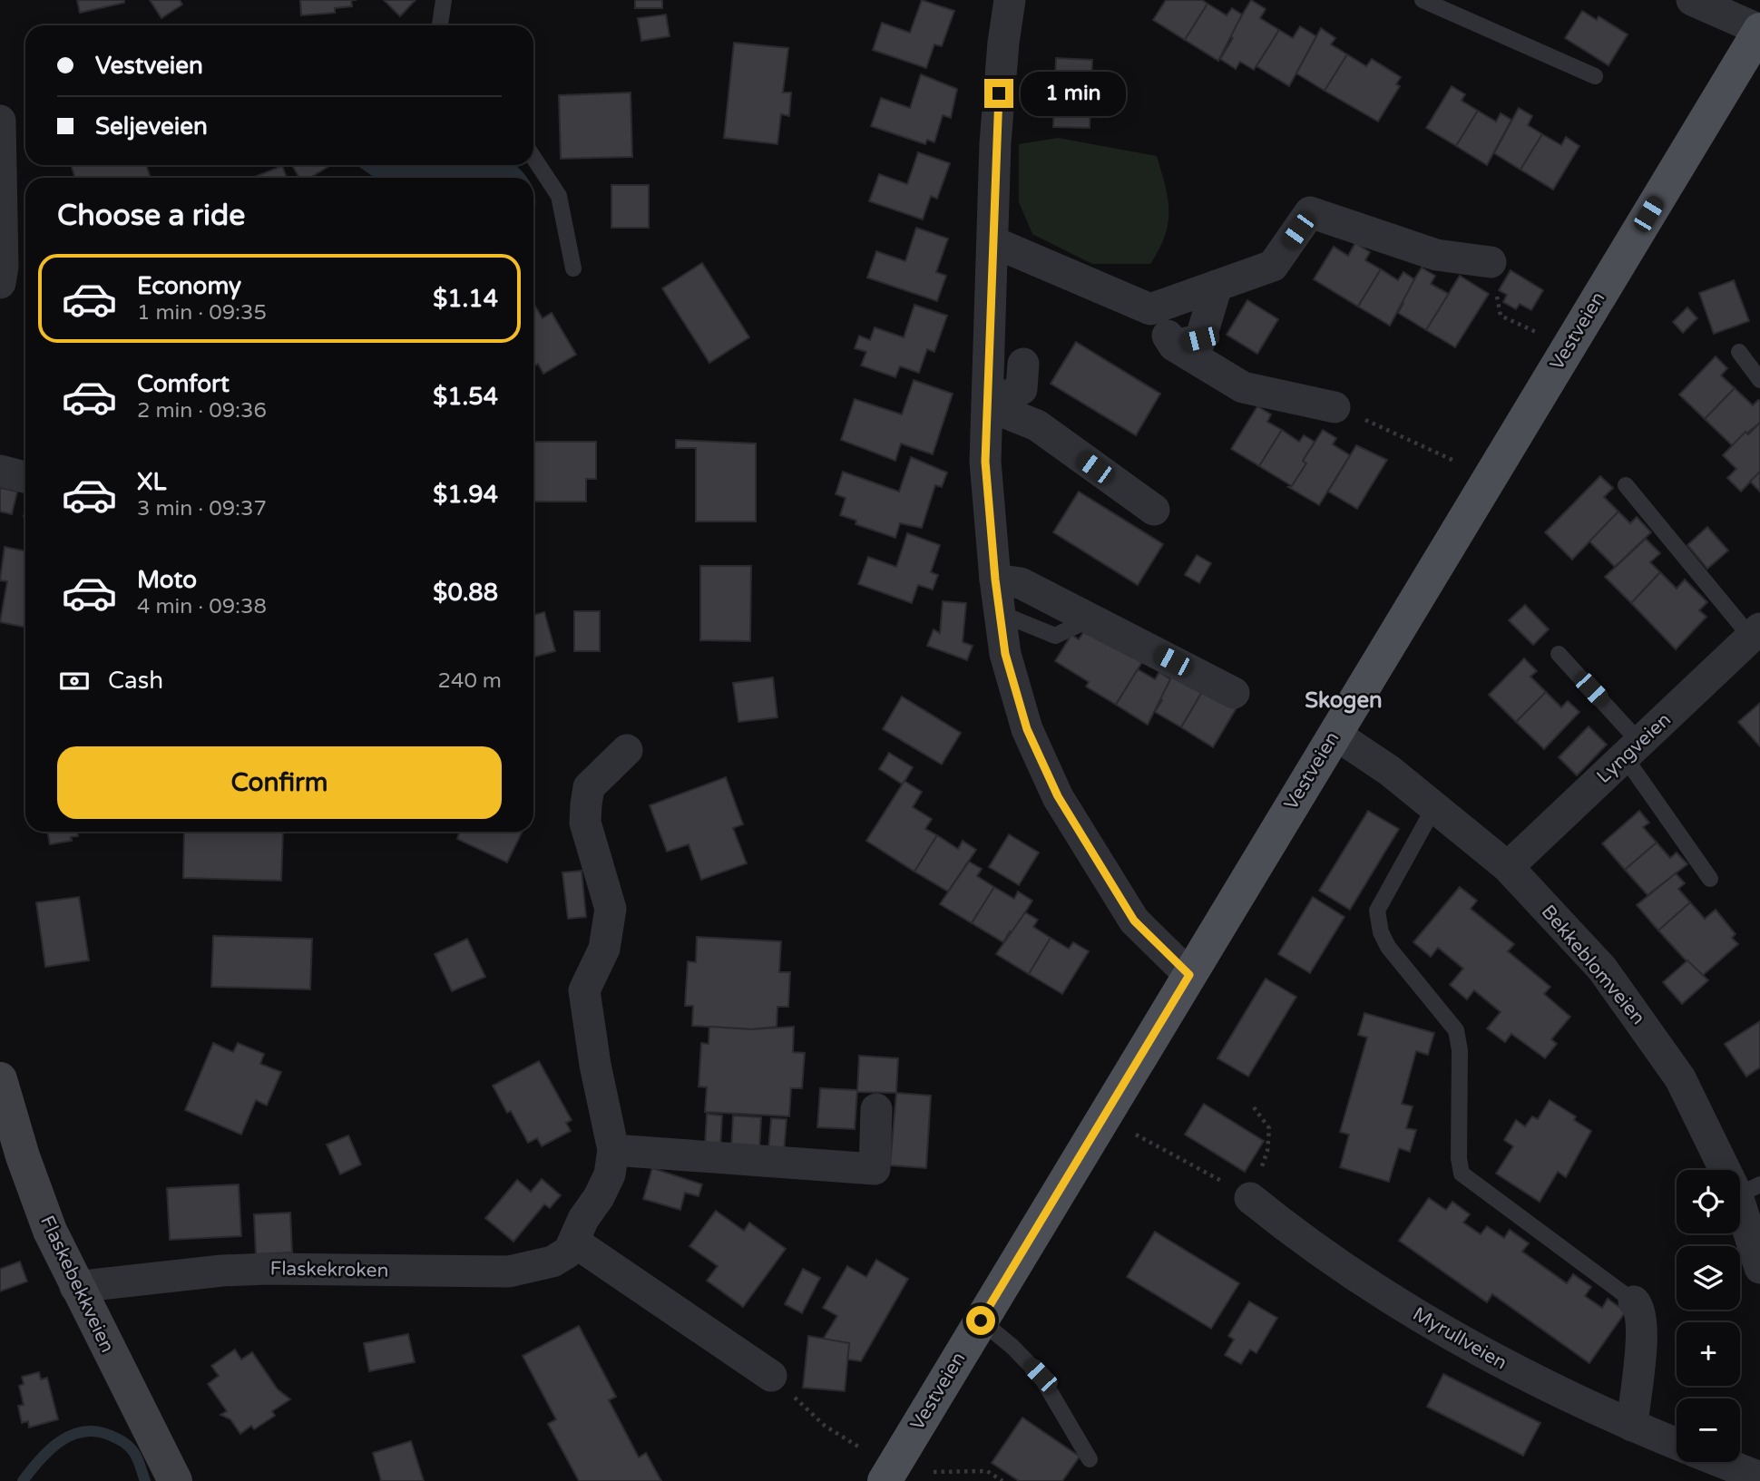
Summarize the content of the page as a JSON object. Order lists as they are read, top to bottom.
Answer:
{
  "streets": {
    "main road": ["Vestveien", "Flaskebekkveien"],
    "street": [
      "Lyngveien",
      "Bekkeblomveien",
      "Flaskekroken",
      "Myrullveien"
    ]
  },
  "crossings": [
    ["Vestveien", "Bekkeblomveien"],
    ["Lyngveien", "Bekkeblomveien"],
    ["Flaskekroken", "Flaskebekkveien"]
  ],
  "districts": ["Skogen"],
  "page": {
    "banner": ["Vestveien", "Seljeveien"],
    "bubble": "1 min",
    "heading": "Choose a ride",
    "list": [
      {
        "name": "Economy",
        "note": "1 min · 09:35",
        "value": "$1.14"
      },
      {
        "name": "Comfort",
        "note": "2 min · 09:36",
        "value": "$1.54"
      },
      {
        "name": "XL",
        "note": "3 min · 09:37",
        "value": "$1.94"
      },
      {
        "name": "Moto",
        "note": "4 min · 09:38",
        "value": "$0.88"
      }
    ],
    "pay": ["Cash", "240 m"],
    "buttons": "Confirm",
    "map_buttons": ["+", "−"]
  }
}
